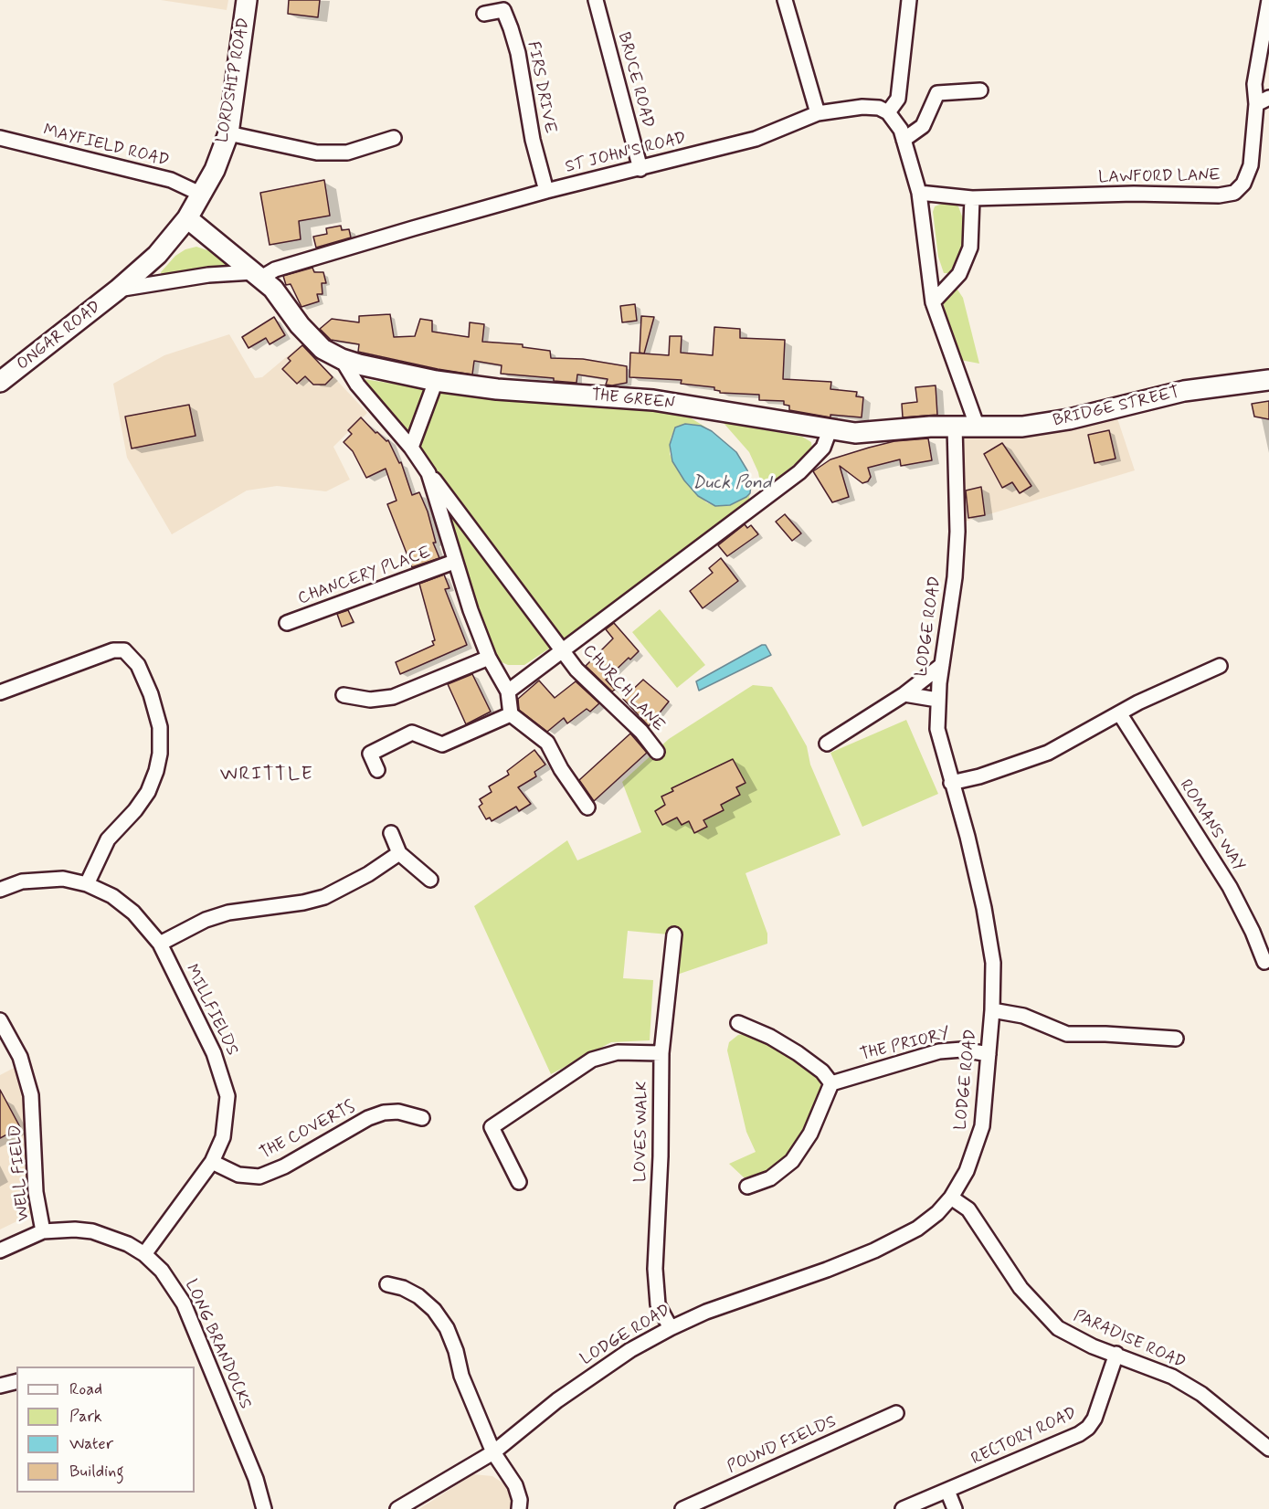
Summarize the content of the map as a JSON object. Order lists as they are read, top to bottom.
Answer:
{
  "streets": {
    "street": [
      "LORDSHIP ROAD",
      "BRUCE ROAD",
      "FIRS DRIVE",
      "MAYFIELD ROAD",
      "ST JOHN'S ROAD",
      "LAWFORD LANE",
      "ONGAR ROAD",
      "THE GREEN",
      "BRIDGE STREET",
      "CHANCERY PLACE",
      "LODGE ROAD",
      "CHURCH LANE",
      "ROMANS WAY",
      "MILLFIELDS",
      "THE PRIORY",
      "THE COVERTS",
      "LOVES WALK",
      "WELL FIELD",
      "PARADISE ROAD",
      "LONG BRANDOCKS",
      "RECTORY ROAD",
      "POUND FIELDS"
    ]
  },
  "crossings": [
    ["LORDSHIP ROAD", "MAYFIELD ROAD"],
    ["LORDSHIP ROAD", "ONGAR ROAD"],
    ["LORDSHIP ROAD", "THE GREEN"],
    ["BRUCE ROAD", "ST JOHN'S ROAD"],
    ["FIRS DRIVE", "ST JOHN'S ROAD"],
    ["ST JOHN'S ROAD", "ONGAR ROAD"],
    ["ST JOHN'S ROAD", "THE GREEN"],
    ["ST JOHN'S ROAD", "LODGE ROAD"],
    ["LAWFORD LANE", "LODGE ROAD"],
    ["ONGAR ROAD", "THE GREEN"],
    ["THE GREEN", "BRIDGE STREET"],
    ["THE GREEN", "CHANCERY PLACE"],
    ["THE GREEN", "LODGE ROAD"],
    ["THE GREEN", "CHURCH LANE"],
    ["BRIDGE STREET", "LODGE ROAD"],
    ["LODGE ROAD", "THE PRIORY"],
    ["LODGE ROAD", "LOVES WALK"],
    ["LODGE ROAD", "PARADISE ROAD"],
    ["MILLFIELDS", "THE COVERTS"],
    ["MILLFIELDS", "LONG BRANDOCKS"],
    ["WELL FIELD", "LONG BRANDOCKS"],
    ["PARADISE ROAD", "RECTORY ROAD"]
  ],
  "districts": ["WRITTLE"],
  "water": ["Duck Pond"],
  "legend": [
    "Road",
    "Park",
    "Water",
    "Building"
  ]
}
